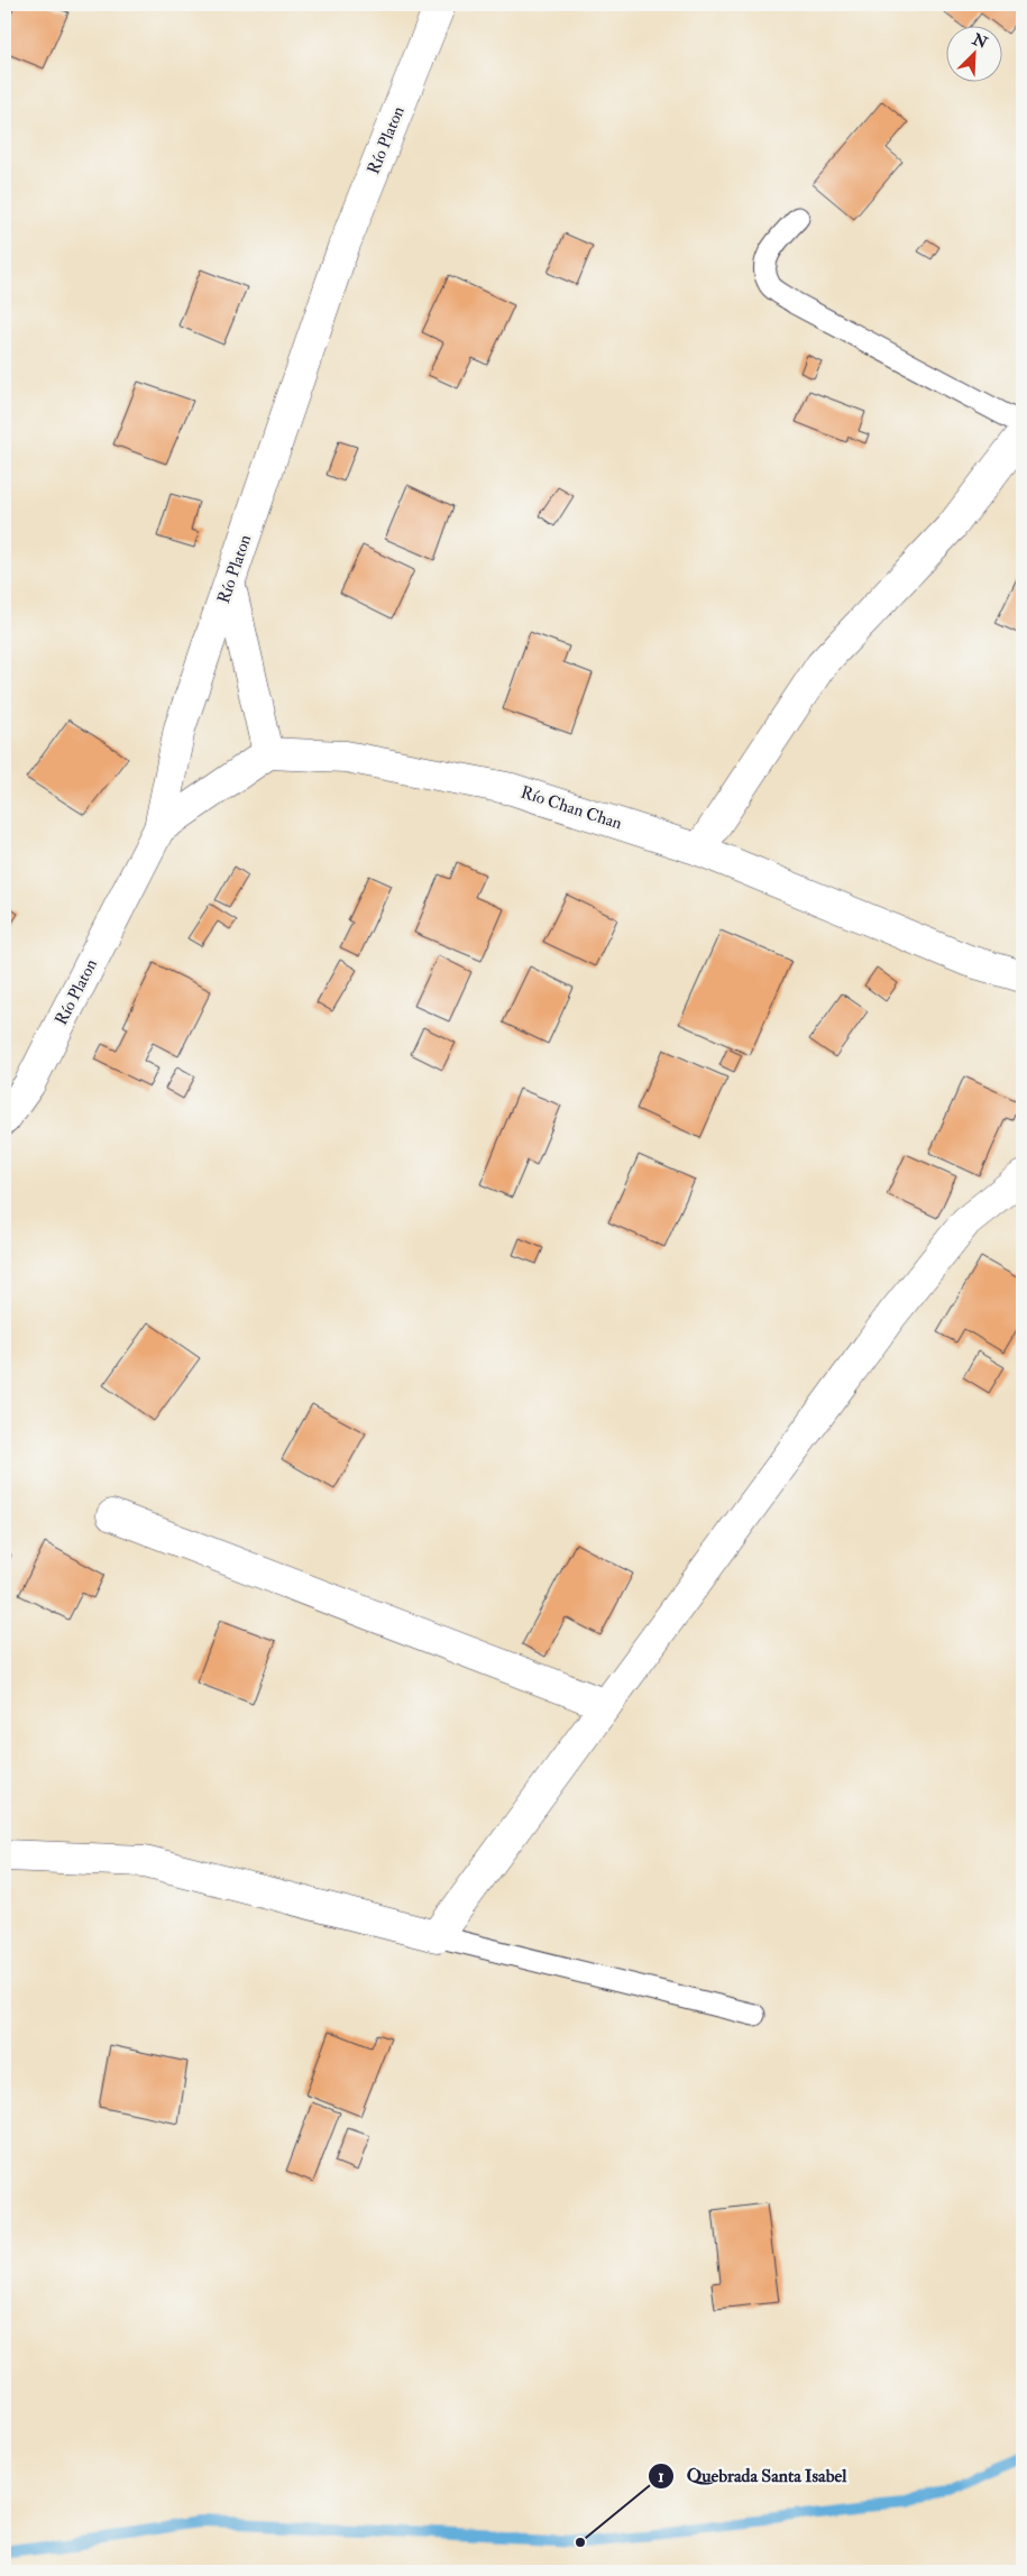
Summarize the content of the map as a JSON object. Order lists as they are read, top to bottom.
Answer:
{
  "streets": {
    "street": ["Río Platon", "Río Chan Chan"]
  },
  "places": ["Quebrada Santa Isabel"],
  "north": "top right"
}
